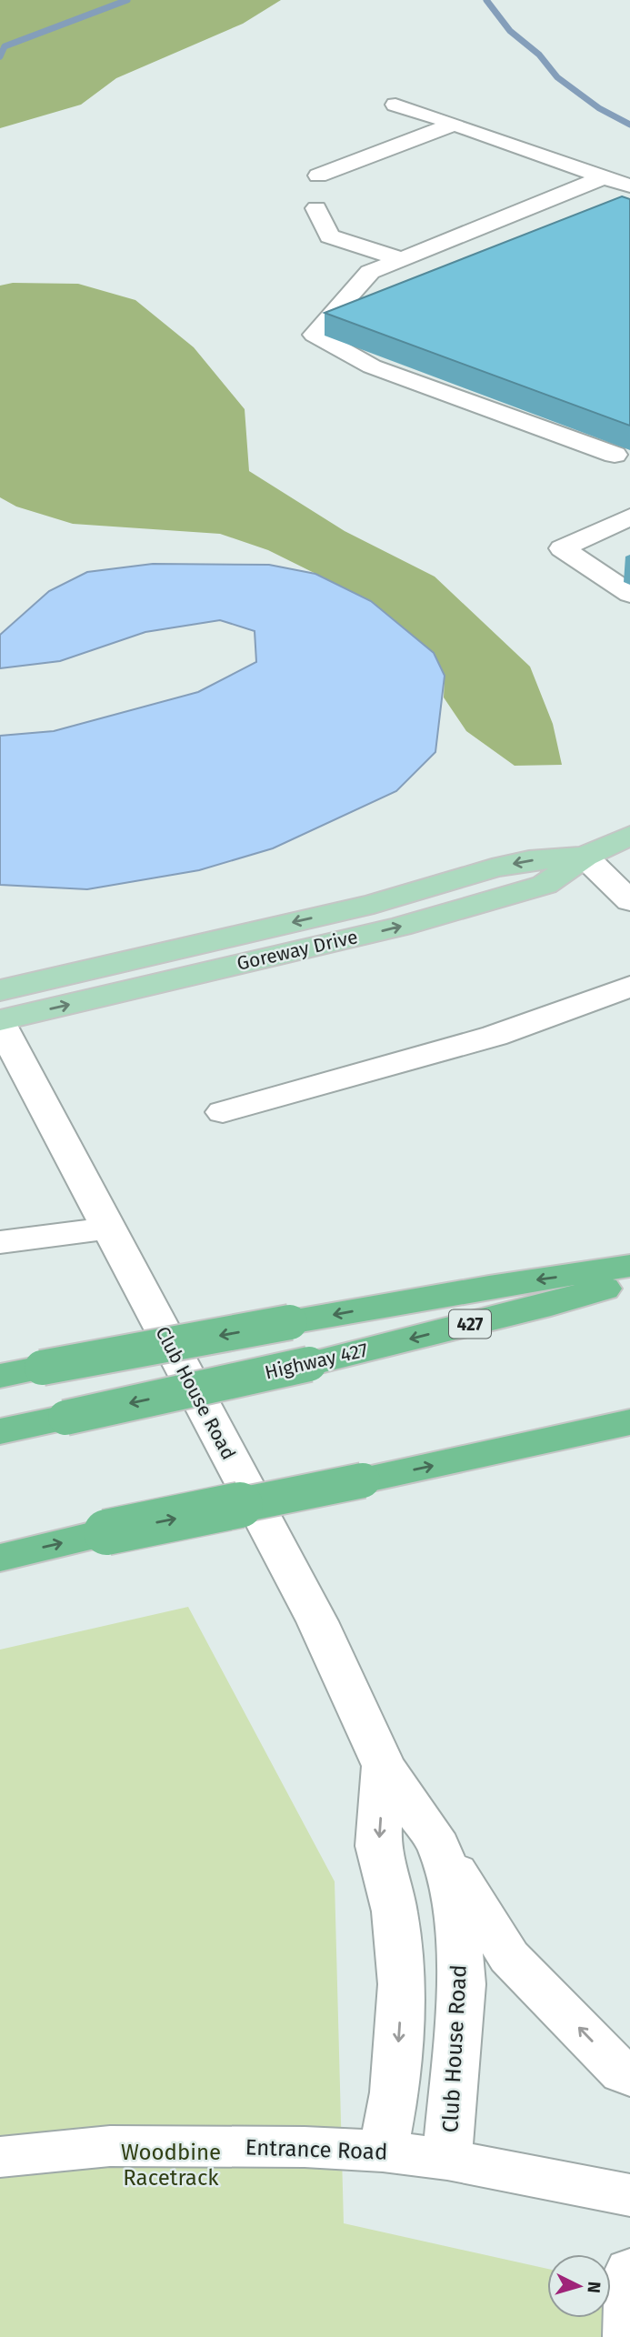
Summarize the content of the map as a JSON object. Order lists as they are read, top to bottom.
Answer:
{
  "streets": {
    "highway": ["427", "Highway 427"],
    "main road": ["Goreway Drive"],
    "street": ["Club House Road", "Entrance Road"]
  },
  "crossings": [
    ["Goreway Drive", "Club House Road"],
    ["Club House Road", "Entrance Road"]
  ],
  "parks": ["Woodbine Racetrack"],
  "north": "right"
}
